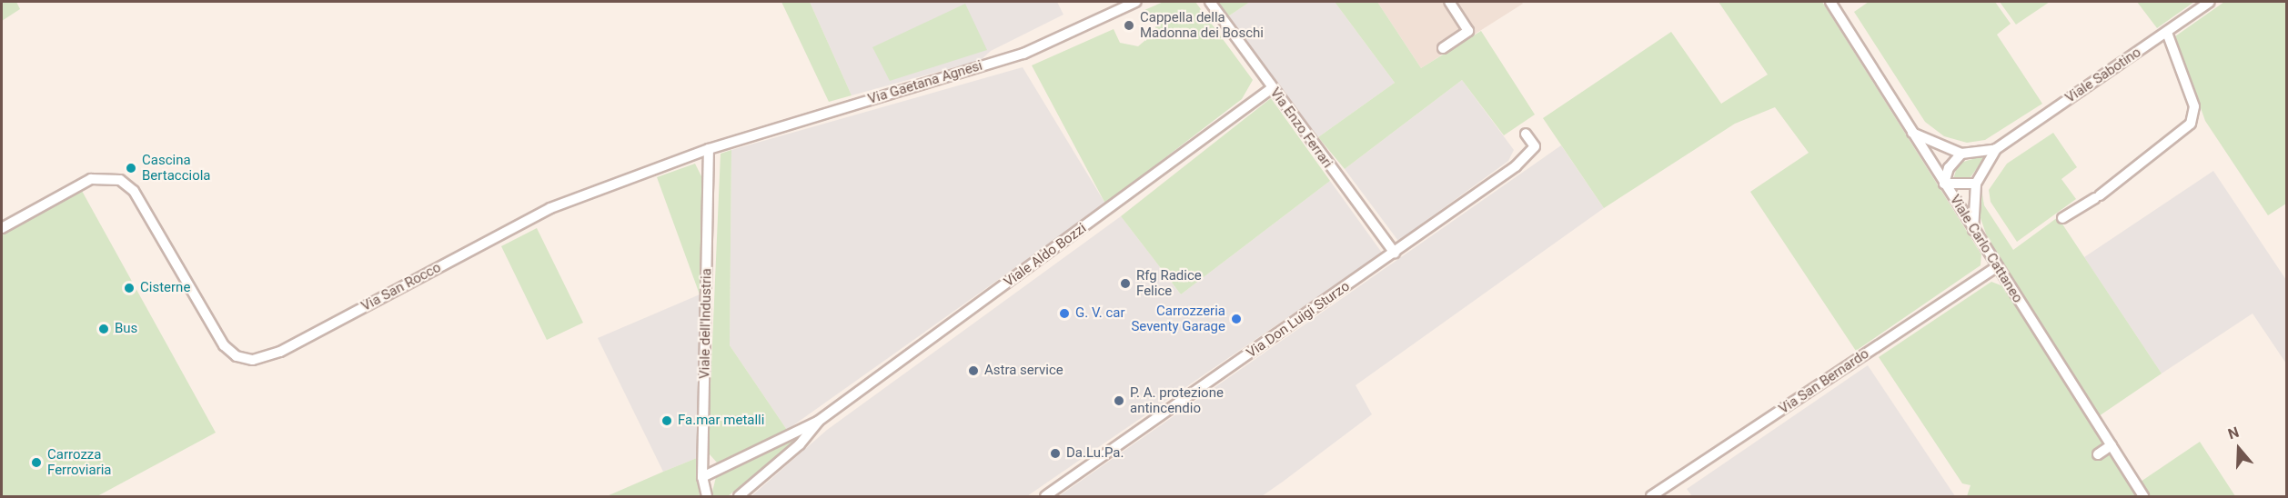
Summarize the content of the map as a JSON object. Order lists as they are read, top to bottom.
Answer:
{
  "streets": {
    "street": [
      "Viale Sabotino",
      "Via Gaetana Agnesi",
      "Via Enzo Ferrari",
      "Viale Carlo Cattaneo",
      "Viale Aldo Bozzi",
      "Via San Rocco",
      "Via Don Luigi Sturzo",
      "Viale dell'Industria",
      "Via San Bernardo"
    ]
  },
  "crossings": [
    ["Via Gaetana Agnesi", "Via San Rocco"],
    ["Via Gaetana Agnesi", "Viale dell'Industria"],
    ["Via Enzo Ferrari", "Viale Aldo Bozzi"],
    ["Via Enzo Ferrari", "Via Don Luigi Sturzo"],
    ["Viale Carlo Cattaneo", "Via San Bernardo"],
    ["Viale Aldo Bozzi", "Viale dell'Industria"],
    ["Via San Rocco", "Viale dell'Industria"]
  ],
  "places": [
    "Cappella della Madonna dei Boschi",
    "Cascina Bertacciola",
    "Rfg Radice Felice",
    "Cisterne",
    "G. V. car",
    "Carrozzeria Seventy Garage",
    "Bus",
    "Astra service",
    "P. A. protezione antincendio",
    "Fa.mar metalli",
    "Da.Lu.Pa.",
    "Carrozza Ferroviaria"
  ],
  "north": "top"
}
